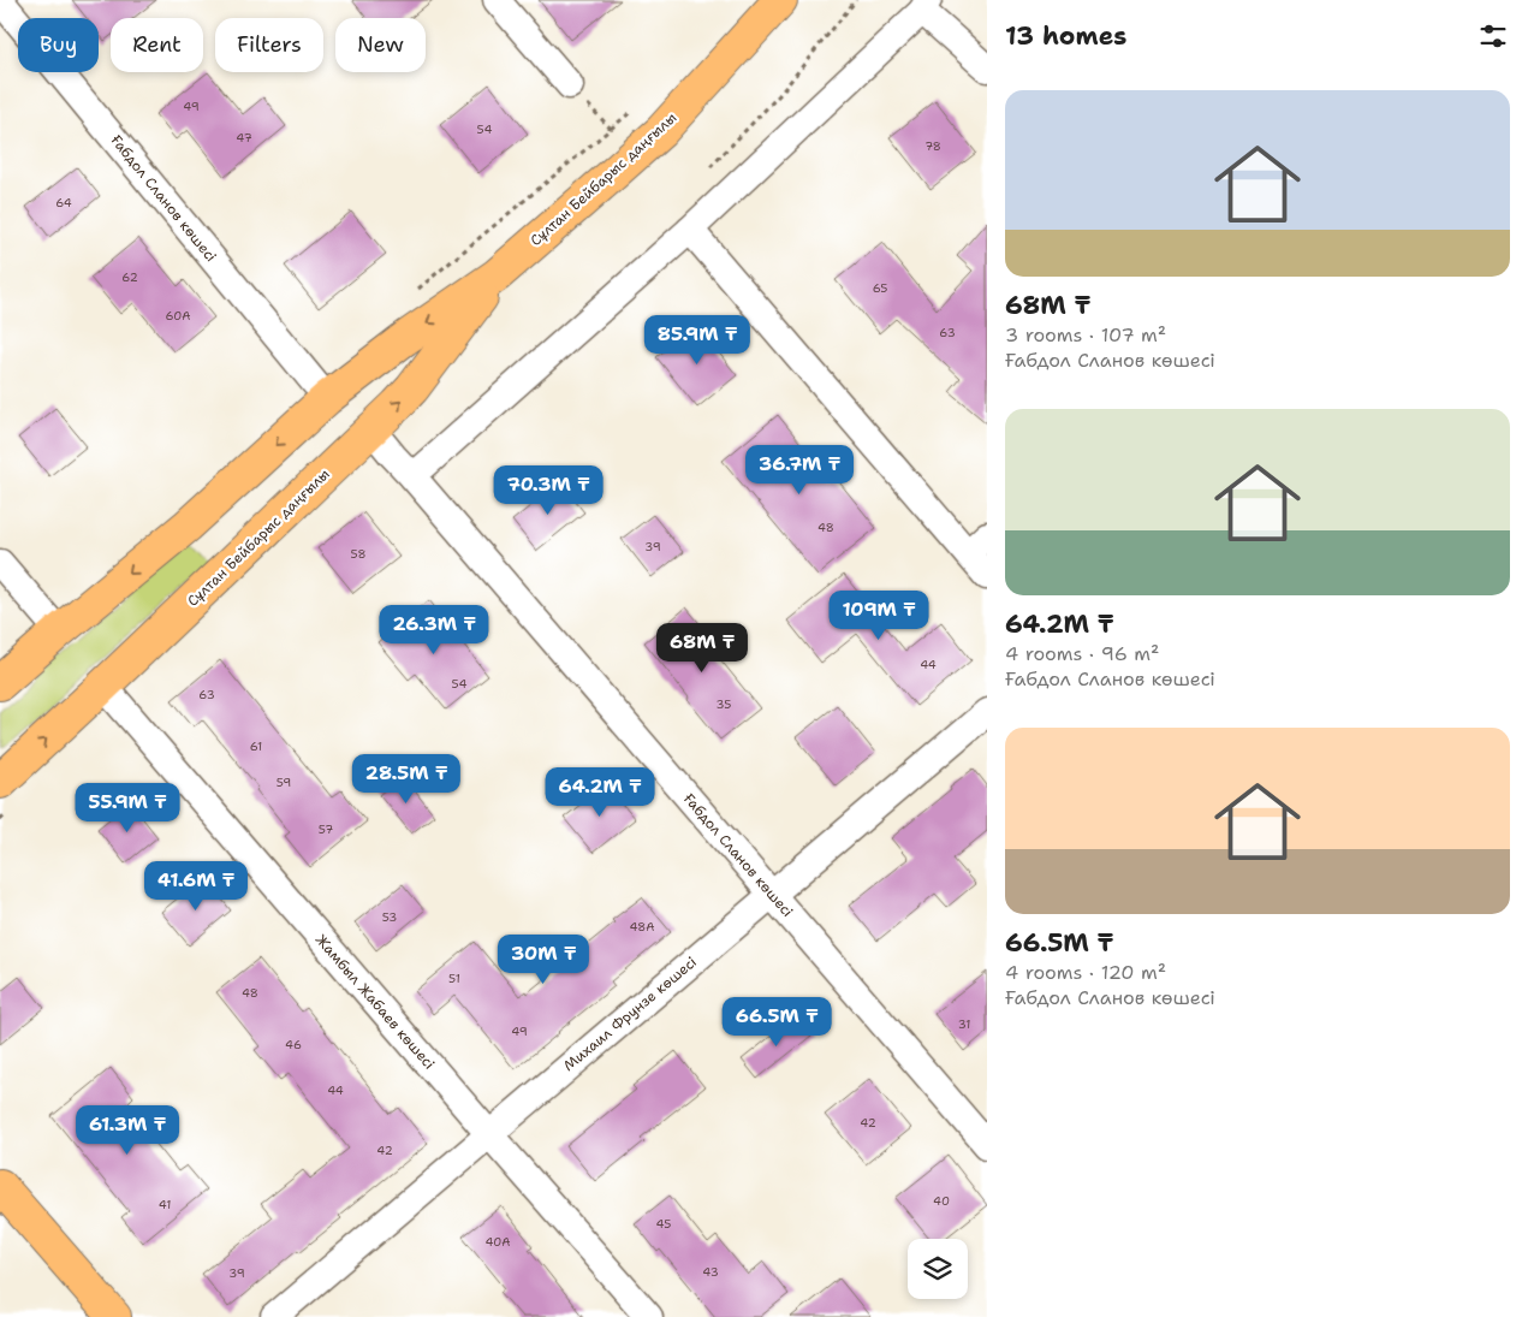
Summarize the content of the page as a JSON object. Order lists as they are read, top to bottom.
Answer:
{
  "streets": {
    "main road": ["Сұлтан Бейбарыс даңғылы"],
    "street": ["Ғабдол Сланов көшесі", "Жамбыл Жабаев көшесі", "Михаил Фрунзе көшесі"]
  },
  "crossings": [
    ["Сұлтан Бейбарыс даңғылы", "Ғабдол Сланов көшесі"],
    ["Сұлтан Бейбарыс даңғылы", "Жамбыл Жабаев көшесі"],
    ["Ғабдол Сланов көшесі", "Михаил Фрунзе көшесі"],
    ["Жамбыл Жабаев көшесі", "Михаил Фрунзе көшесі"]
  ],
  "house_numbers": [
    "49",
    "54",
    "47",
    "78",
    "64",
    "62",
    "65",
    "60А",
    "63",
    "48",
    "39",
    "58",
    "44",
    "54",
    "63",
    "35",
    "61",
    "59",
    "57",
    "53",
    "48А",
    "51",
    "48",
    "31",
    "49",
    "46",
    "44",
    "42",
    "42",
    "40",
    "41",
    "45",
    "40А",
    "43",
    "39"
  ],
  "page": {
    "heading": "13 homes",
    "chip": [
      "Buy",
      "Rent",
      "Filters",
      "New"
    ],
    "list": [
      {
        "name": "68M ₸",
        "note": "3 rooms · 107 m² · Ғабдол Сланов көшесі"
      },
      {
        "name": "64.2M ₸",
        "note": "4 rooms · 96 m² · Ғабдол Сланов көшесі"
      },
      {
        "name": "66.5M ₸",
        "note": "4 rooms · 120 m² · Ғабдол Сланов көшесі"
      }
    ],
    "price": [
      "85.9M ₸",
      "36.7M ₸",
      "70.3M ₸",
      "109M ₸",
      "26.3M ₸",
      "68M ₸",
      "28.5M ₸",
      "64.2M ₸",
      "55.9M ₸",
      "41.6M ₸",
      "30M ₸",
      "66.5M ₸",
      "61.3M ₸"
    ]
  }
}
